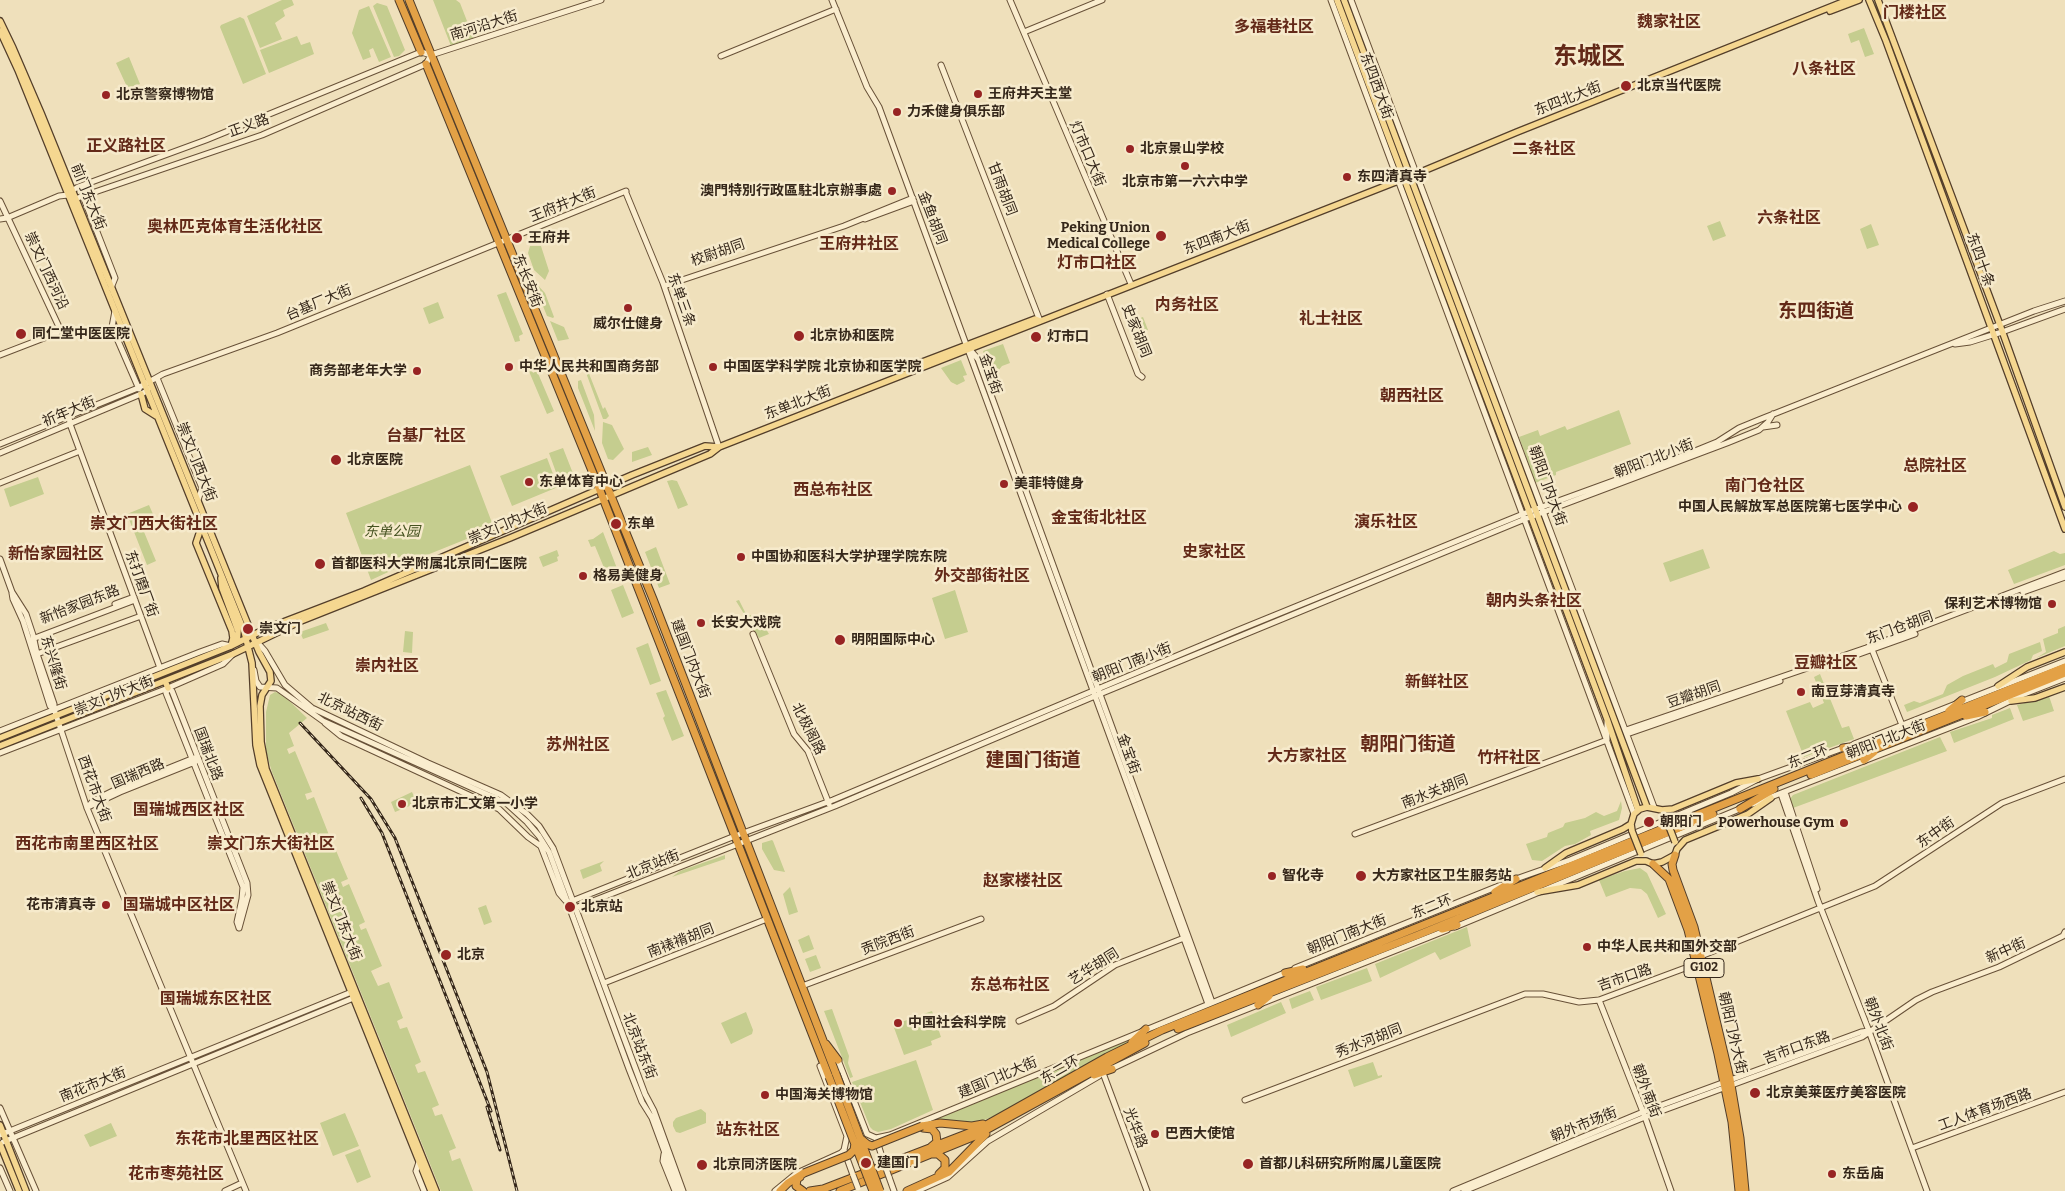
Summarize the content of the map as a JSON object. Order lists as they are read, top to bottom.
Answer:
{
  "streets": {
    "highway": [
      "东长安街",
      "建国门内大街",
      "东二环",
      "G102",
      "朝阳门外大街"
    ],
    "main road": [
      "东四西大街",
      "东四北大街",
      "前门东大街",
      "东四南大街",
      "东四十条",
      "东单北大街",
      "崇文门西大街",
      "朝阳门内大街",
      "崇文门内大街",
      "崇文门外大街",
      "崇文门东大街"
    ],
    "street": [
      "南河沿大街",
      "正义路",
      "灯市口大街",
      "甘雨胡同",
      "王府井大街",
      "金鱼胡同",
      "校尉胡同",
      "崇文门西河沿",
      "东单三条",
      "台基厂大街",
      "金宝街",
      "祈年大街",
      "朝阳门北小街",
      "东打磨厂街",
      "新怡家园东路",
      "东门仓胡同",
      "东兴隆街",
      "朝阳门南小街",
      "豆瓣胡同",
      "北京站西街",
      "北极阁路",
      "朝阳门北大街",
      "国瑞北路",
      "国瑞西路",
      "西花市大街",
      "南水关胡同",
      "东中街",
      "北京站街",
      "朝阳门南大街",
      "南裱褙胡同",
      "贡院西街",
      "新中街",
      "艺华胡同",
      "吉市口路",
      "朝外北街",
      "秀水河胡同",
      "北京站东街",
      "吉市口东路",
      "建国门北大街",
      "南花市大街",
      "朝外南街",
      "工人体育场西路",
      "朝外市场街",
      "光华路"
    ]
  },
  "crossings": [
    ["南河沿大街", "东长安街"],
    ["东四西大街", "东四北大街"],
    ["东四西大街", "东四南大街"],
    ["东四西大街", "朝阳门内大街"],
    ["东四北大街", "东四南大街"],
    ["东四北大街", "朝阳门内大街"],
    ["正义路", "前门东大街"],
    ["正义路", "崇文门西河沿"],
    ["正义路", "东长安街"],
    ["灯市口大街", "东四南大街"],
    ["甘雨胡同", "东四南大街"],
    ["前门东大街", "台基厂大街"],
    ["前门东大街", "祈年大街"],
    ["前门东大街", "崇文门西大街"],
    ["王府井大街", "东长安街"],
    ["王府井大街", "东单三条"],
    ["王府井大街", "台基厂大街"],
    ["金鱼胡同", "东四南大街"],
    ["金鱼胡同", "校尉胡同"],
    ["金鱼胡同", "金宝街"],
    ["金鱼胡同", "东单北大街"],
    ["东四南大街", "金宝街"],
    ["东四南大街", "东单北大街"],
    ["东四南大街", "朝阳门内大街"],
    ["校尉胡同", "东单三条"],
    ["东四十条", "朝阳门北小街"],
    ["东长安街", "台基厂大街"],
    ["东长安街", "东单北大街"],
    ["东长安街", "崇文门内大街"],
    ["东长安街", "建国门内大街"],
    ["东单三条", "东单北大街"],
    ["台基厂大街", "祈年大街"],
    ["台基厂大街", "崇文门西大街"],
    ["金宝街", "东单北大街"],
    ["金宝街", "朝阳门南小街"],
    ["金宝街", "朝阳门南大街"],
    ["金宝街", "艺华胡同"],
    ["金宝街", "建国门北大街"],
    ["东单北大街", "崇文门内大街"],
    ["东单北大街", "建国门内大街"],
    ["祈年大街", "崇文门西大街"],
    ["祈年大街", "东打磨厂街"],
    ["朝阳门北小街", "朝阳门内大街"],
    ["朝阳门北小街", "朝阳门南小街"],
    ["崇文门西大街", "崇文门内大街"],
    ["崇文门西大街", "崇文门外大街"],
    ["崇文门西大街", "北京站西街"],
    ["崇文门西大街", "崇文门东大街"],
    ["朝阳门内大街", "东门仓胡同"],
    ["朝阳门内大街", "朝阳门南小街"],
    ["朝阳门内大街", "豆瓣胡同"],
    ["朝阳门内大街", "南水关胡同"],
    ["朝阳门内大街", "朝阳门外大街"],
    ["崇文门内大街", "建国门内大街"],
    ["崇文门内大街", "崇文门外大街"],
    ["崇文门内大街", "北京站西街"],
    ["东打磨厂街", "新怡家园东路"],
    ["东打磨厂街", "崇文门外大街"],
    ["新怡家园东路", "东兴隆街"],
    ["东门仓胡同", "豆瓣胡同"],
    ["建国门内大街", "朝阳门南小街"],
    ["建国门内大街", "北京站街"],
    ["东兴隆街", "崇文门外大街"],
    ["东兴隆街", "西花市大街"],
    ["朝阳门南小街", "北极阁路"],
    ["朝阳门南小街", "北京站街"],
    ["崇文门外大街", "北京站西街"],
    ["崇文门外大街", "国瑞北路"],
    ["崇文门外大街", "西花市大街"],
    ["崇文门外大街", "崇文门东大街"],
    ["北京站西街", "北京站街"],
    ["北京站西街", "崇文门东大街"],
    ["北京站西街", "北京站东街"],
    ["朝阳门北大街", "朝阳门南大街"],
    ["朝阳门北大街", "朝外北街"],
    ["国瑞北路", "国瑞西路"],
    ["国瑞西路", "西花市大街"],
    ["西花市大街", "南花市大街"],
    ["东中街", "朝外北街"],
    ["北京站街", "北京站东街"],
    ["朝阳门南大街", "建国门北大街"],
    ["南裱褙胡同", "北京站东街"],
    ["新中街", "吉市口东路"],
    ["吉市口路", "朝阳门外大街"],
    ["吉市口路", "秀水河胡同"],
    ["吉市口路", "朝外南街"],
    ["朝外北街", "吉市口东路"],
    ["朝外北街", "工人体育场西路"],
    ["朝阳门外大街", "吉市口东路"],
    ["朝阳门外大街", "朝外市场街"],
    ["吉市口东路", "朝外市场街"],
    ["朝外南街", "朝外市场街"]
  ],
  "districts": [
    "门楼社区",
    "魏家社区",
    "多福巷社区",
    "东城区",
    "八条社区",
    "正义路社区",
    "二条社区",
    "六条社区",
    "奥林匹克体育生活化社区",
    "王府井社区",
    "灯市口社区",
    "内务社区",
    "东四街道",
    "礼士社区",
    "朝西社区",
    "台基厂社区",
    "总院社区",
    "南门仓社区",
    "西总布社区",
    "金宝街北社区",
    "演乐社区",
    "崇文门西大街社区",
    "史家社区",
    "新怡家园社区",
    "外交部街社区",
    "朝内头条社区",
    "豆瓣社区",
    "崇内社区",
    "新鲜社区",
    "朝阳门街道",
    "苏州社区",
    "大方家社区",
    "竹杆社区",
    "建国门街道",
    "国瑞城西区社区",
    "西花市南里西区社区",
    "崇文门东大街社区",
    "赵家楼社区",
    "国瑞城中区社区",
    "东总布社区",
    "国瑞城东区社区",
    "站东社区",
    "东花市北里西区社区",
    "花市枣苑社区"
  ],
  "parks": ["东单公园"],
  "places": [
    "北京当代医院",
    "王府井天主堂",
    "北京警察博物馆",
    "力禾健身俱乐部",
    "北京景山学校",
    "北京市第一六六中学",
    "东四清真寺",
    "澳門特別行政區駐北京辦事處",
    "Peking Union Medical College",
    "王府井",
    "威尔仕健身",
    "同仁堂中医医院",
    "北京协和医院",
    "灯市口",
    "中华人民共和国商务部",
    "中国医学科学院 北京协和医学院",
    "商务部老年大学",
    "北京医院",
    "东单体育中心",
    "美菲特健身",
    "中国人民解放军总医院第七医学中心",
    "东单",
    "中国协和医科大学护理学院东院",
    "首都医科大学附属北京同仁医院",
    "格易美健身",
    "保利艺术博物馆",
    "长安大戏院",
    "崇文门",
    "明阳国际中心",
    "南豆芽清真寺",
    "北京市汇文第一小学",
    "朝阳门",
    "Powerhouse Gym",
    "智化寺",
    "大方家社区卫生服务站",
    "花市清真寺",
    "北京站",
    "中华人民共和国外交部",
    "北京",
    "中国社会科学院",
    "北京美莱医疗美容医院",
    "中国海关博物馆",
    "巴西大使馆",
    "建国门",
    "首都儿科研究所附属儿童医院",
    "北京同济医院",
    "东岳庙"
  ]
}
